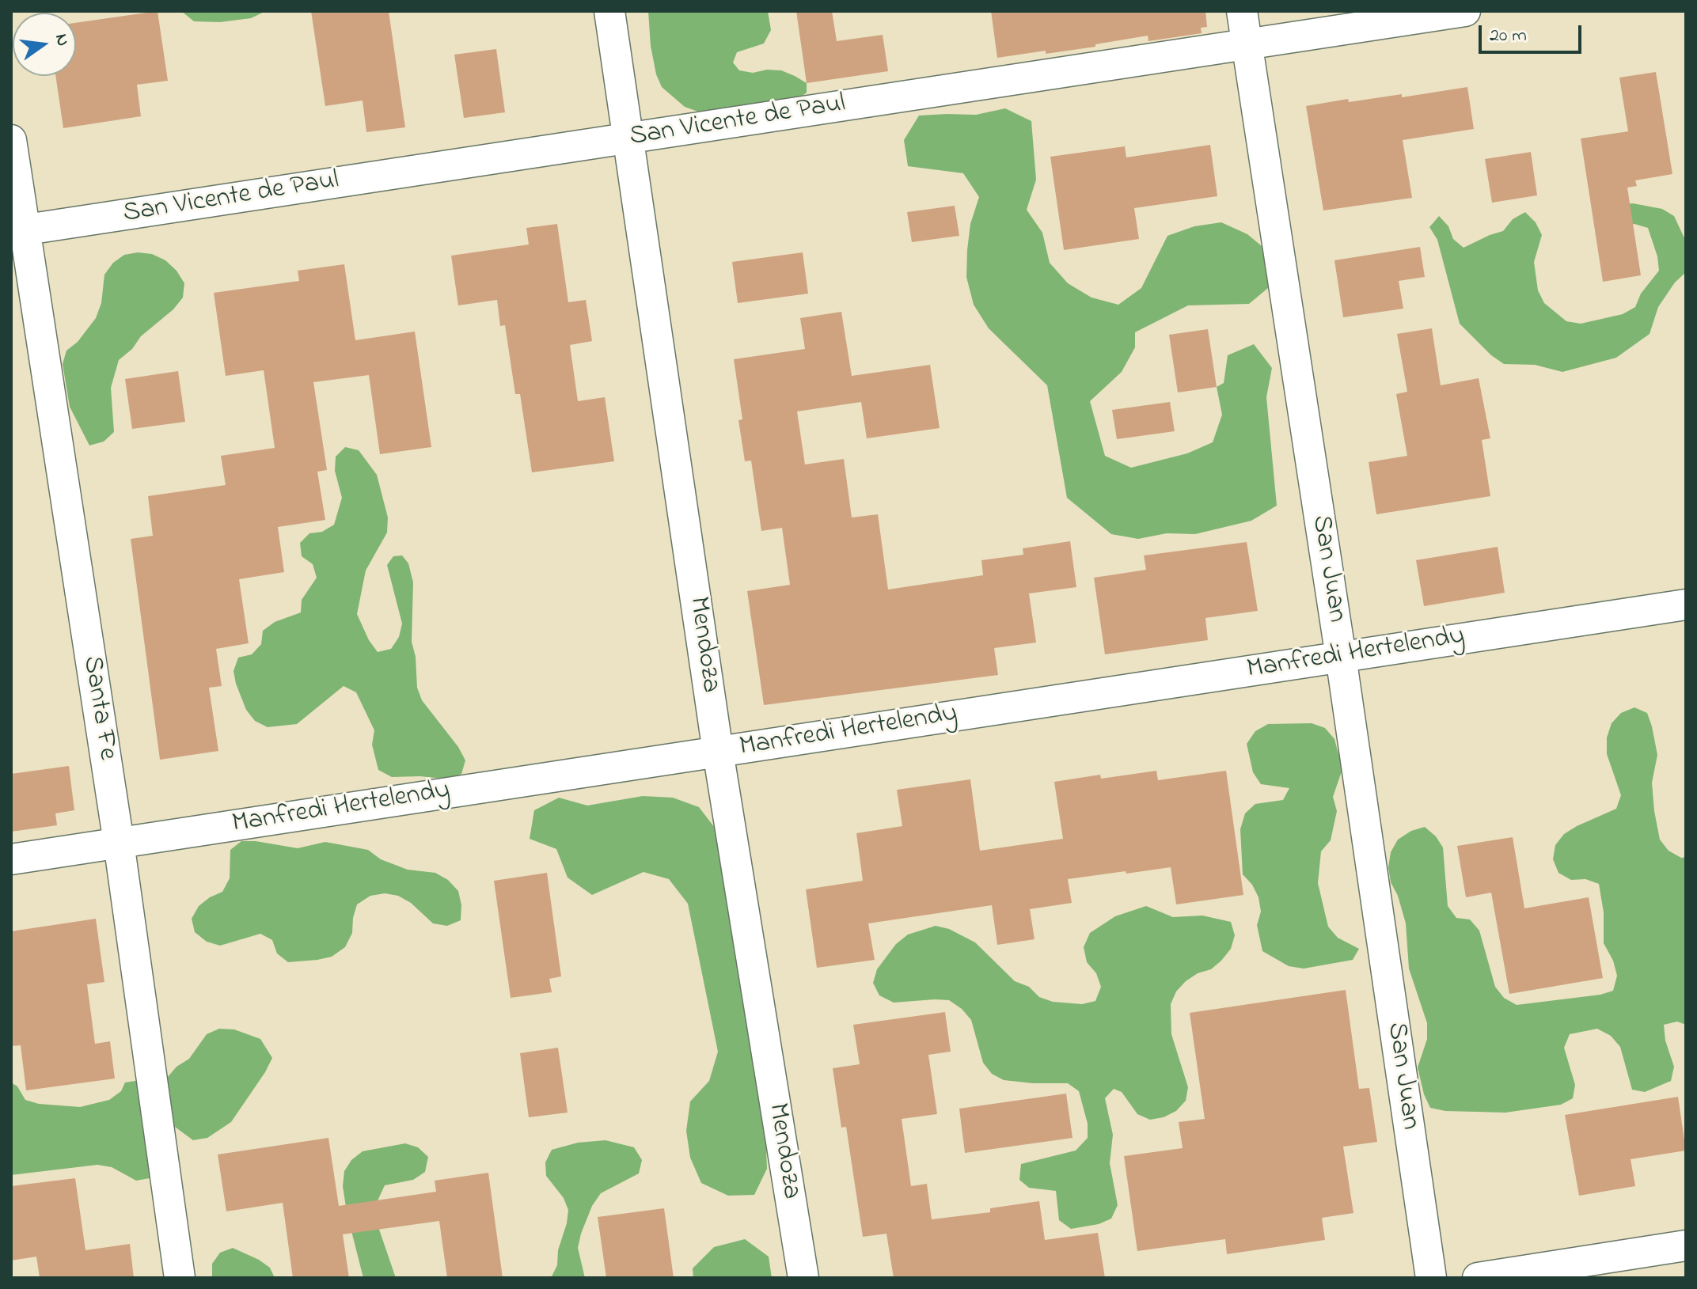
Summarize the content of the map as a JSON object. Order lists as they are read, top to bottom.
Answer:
{
  "streets": {
    "street": [
      "San Vicente de Paul",
      "San Juan",
      "Mendoza",
      "Manfredi Hertelendy",
      "Santa Fe"
    ]
  },
  "crossings": [
    ["San Vicente de Paul", "San Juan"],
    ["San Vicente de Paul", "Mendoza"],
    ["San Vicente de Paul", "Santa Fe"],
    ["San Juan", "Manfredi Hertelendy"],
    ["Mendoza", "Manfredi Hertelendy"],
    ["Manfredi Hertelendy", "Santa Fe"]
  ],
  "scale_bar": "20 m",
  "north": "right"
}
